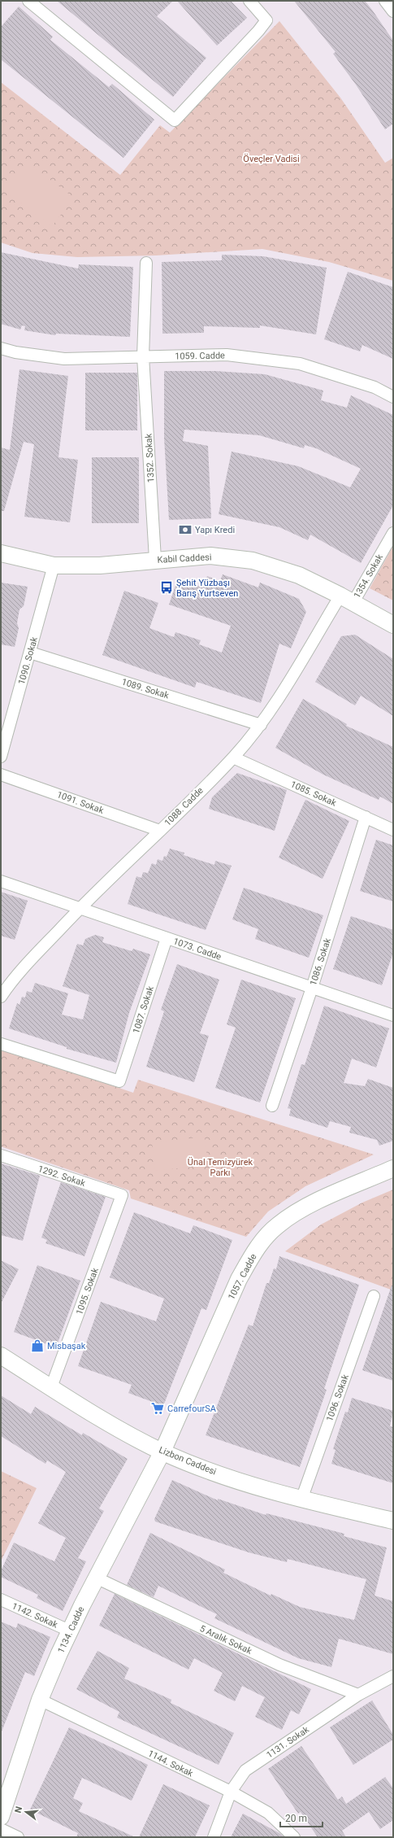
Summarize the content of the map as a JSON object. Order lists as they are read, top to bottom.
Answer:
{
  "streets": {
    "main road": [
      "Kabil Caddesi",
      "1057. Cadde",
      "Lizbon Caddesi",
      "1134. Cadde"
    ],
    "street": [
      "1059. Cadde",
      "1352. Sokak",
      "1354. Sokak",
      "1090. Sokak",
      "1089. Sokak",
      "1085. Sokak",
      "1091. Sokak",
      "1088. Cadde",
      "1073. Cadde",
      "1086. Sokak",
      "1087. Sokak",
      "1292. Sokak",
      "1095. Sokak",
      "1096. Sokak",
      "1142. Sokak",
      "5 Aralık Sokak",
      "1131. Sokak",
      "1144. Sokak"
    ]
  },
  "crossings": [
    ["1059. Cadde", "1352. Sokak"],
    ["1352. Sokak", "Kabil Caddesi"],
    ["Kabil Caddesi", "1354. Sokak"],
    ["Kabil Caddesi", "1090. Sokak"],
    ["Kabil Caddesi", "1088. Cadde"],
    ["1354. Sokak", "1088. Cadde"],
    ["1090. Sokak", "1089. Sokak"],
    ["1089. Sokak", "1088. Cadde"],
    ["1085. Sokak", "1088. Cadde"],
    ["1085. Sokak", "1086. Sokak"],
    ["1091. Sokak", "1088. Cadde"],
    ["1088. Cadde", "1073. Cadde"],
    ["1073. Cadde", "1086. Sokak"],
    ["1073. Cadde", "1087. Sokak"],
    ["1292. Sokak", "1095. Sokak"],
    ["1057. Cadde", "Lizbon Caddesi"],
    ["1057. Cadde", "1134. Cadde"],
    ["1095. Sokak", "Lizbon Caddesi"],
    ["1096. Sokak", "Lizbon Caddesi"],
    ["Lizbon Caddesi", "1134. Cadde"],
    ["1142. Sokak", "1134. Cadde"],
    ["1134. Cadde", "5 Aralık Sokak"],
    ["1134. Cadde", "1144. Sokak"],
    ["5 Aralık Sokak", "1131. Sokak"],
    ["1131. Sokak", "1144. Sokak"]
  ],
  "parks": ["Öveçler Vadisi", "Ünal Temizyürek Parkı"],
  "places": {
    "bank": ["Yapı Kredi"],
    "bus stop": ["Şehit Yüzbaşı Barış Yurtseven"],
    "shop": ["Misbaşak"],
    "supermarket": ["CarrefourSA"]
  },
  "scale_bar": "20 m",
  "north": "left"
}
